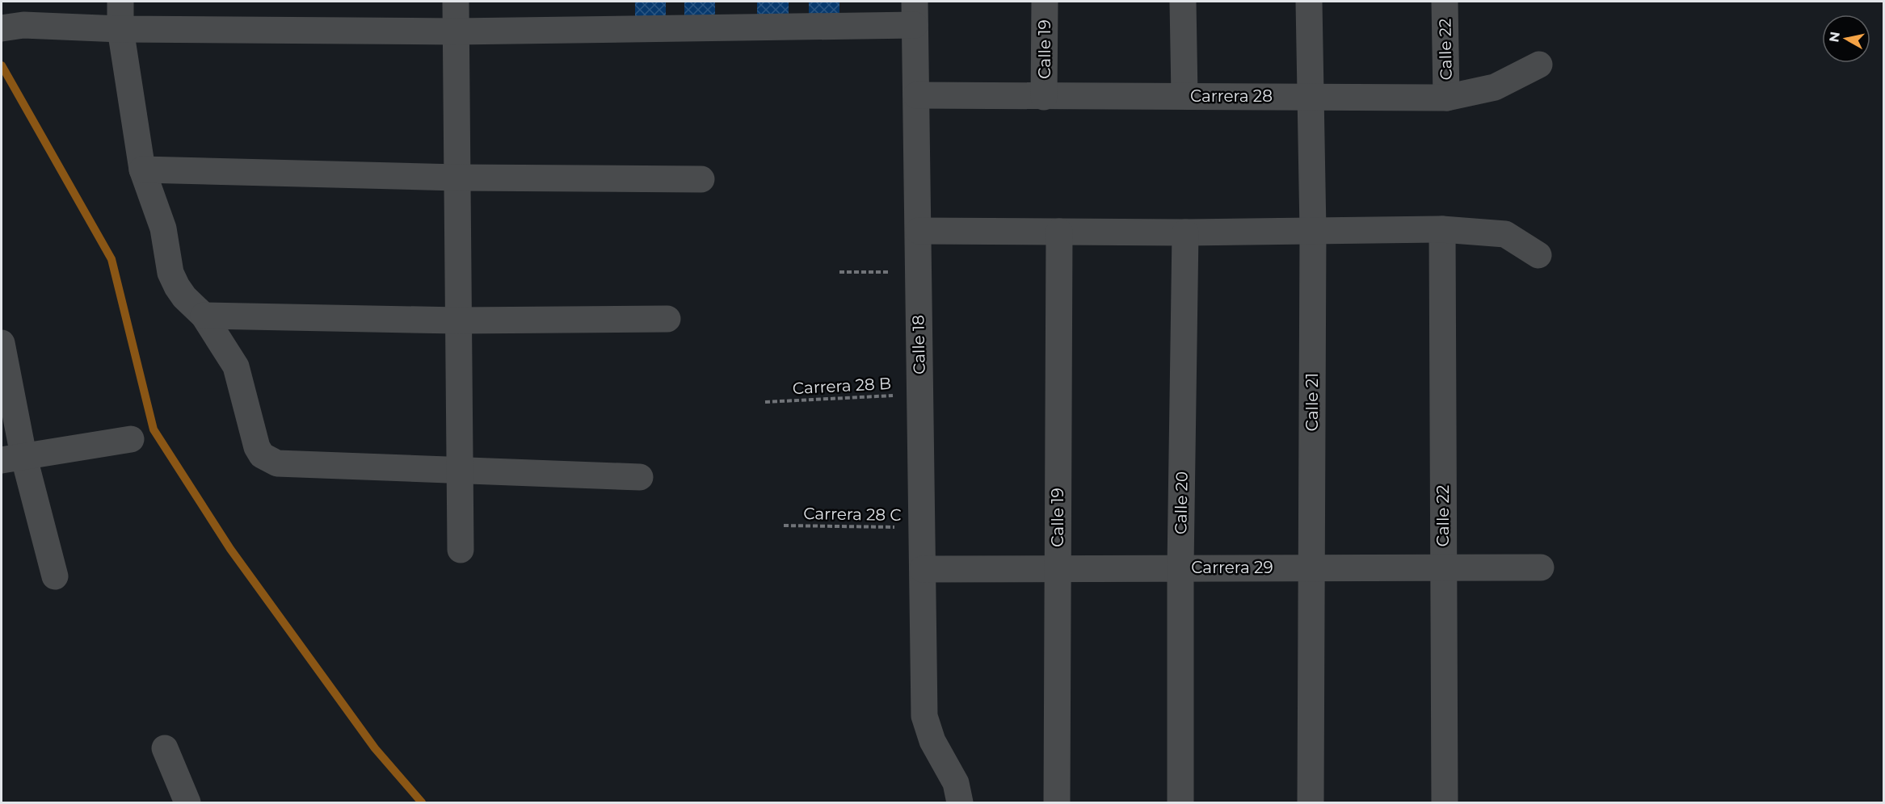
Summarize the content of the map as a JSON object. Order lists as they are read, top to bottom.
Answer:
{
  "streets": {
    "street": [
      "Calle 19",
      "Calle 22",
      "Carrera 28",
      "Calle 18",
      "Calle 21",
      "Calle 20",
      "Carrera 29"
    ],
    "path": ["Carrera 28 B", "Carrera 28 C"]
  },
  "crossings": [
    ["Calle 19", "Carrera 28"],
    ["Calle 19", "Carrera 29"],
    ["Calle 22", "Carrera 28"],
    ["Calle 22", "Carrera 29"],
    ["Carrera 28", "Calle 18"],
    ["Carrera 28", "Calle 21"],
    ["Calle 18", "Carrera 28 B"],
    ["Calle 18", "Carrera 28 C"],
    ["Calle 18", "Carrera 29"],
    ["Calle 21", "Carrera 29"],
    ["Calle 20", "Carrera 29"]
  ],
  "north": "left"
}
